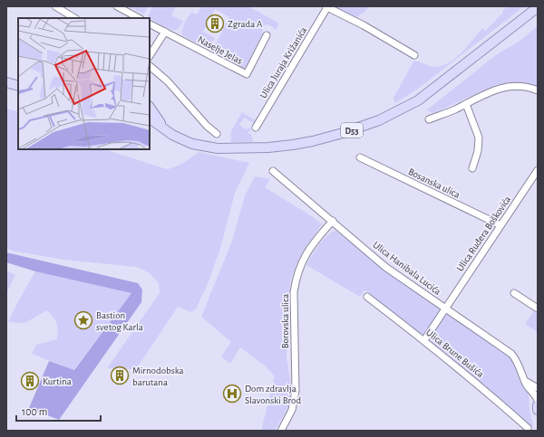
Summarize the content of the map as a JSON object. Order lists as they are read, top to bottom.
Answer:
{
  "streets": {
    "main road": ["D53"],
    "street": [
      "Naselje Jelas",
      "Ulica Juraja Križanića",
      "Bosanska ulica",
      "Ulica Ruđera Boškovića",
      "Ulica Hanibala Lucića",
      "Borovska ulica",
      "Ulica Brune Bušića"
    ]
  },
  "crossings": [
    ["Bosanska ulica", "Ulica Ruđera Boškovića"],
    ["Ulica Ruđera Boškovića", "Ulica Hanibala Lucića"],
    ["Ulica Ruđera Boškovića", "Ulica Brune Bušića"],
    ["Ulica Hanibala Lucića", "Borovska ulica"]
  ],
  "places": {
    "building": ["Zgrada A", "Mirnodobska barutana", "Kurtina"],
    "place": ["Bastion svetog Karla"],
    "hospital": ["Dom zdravlja Slavonski Brod"]
  },
  "scale_bar": "100 m"
}
